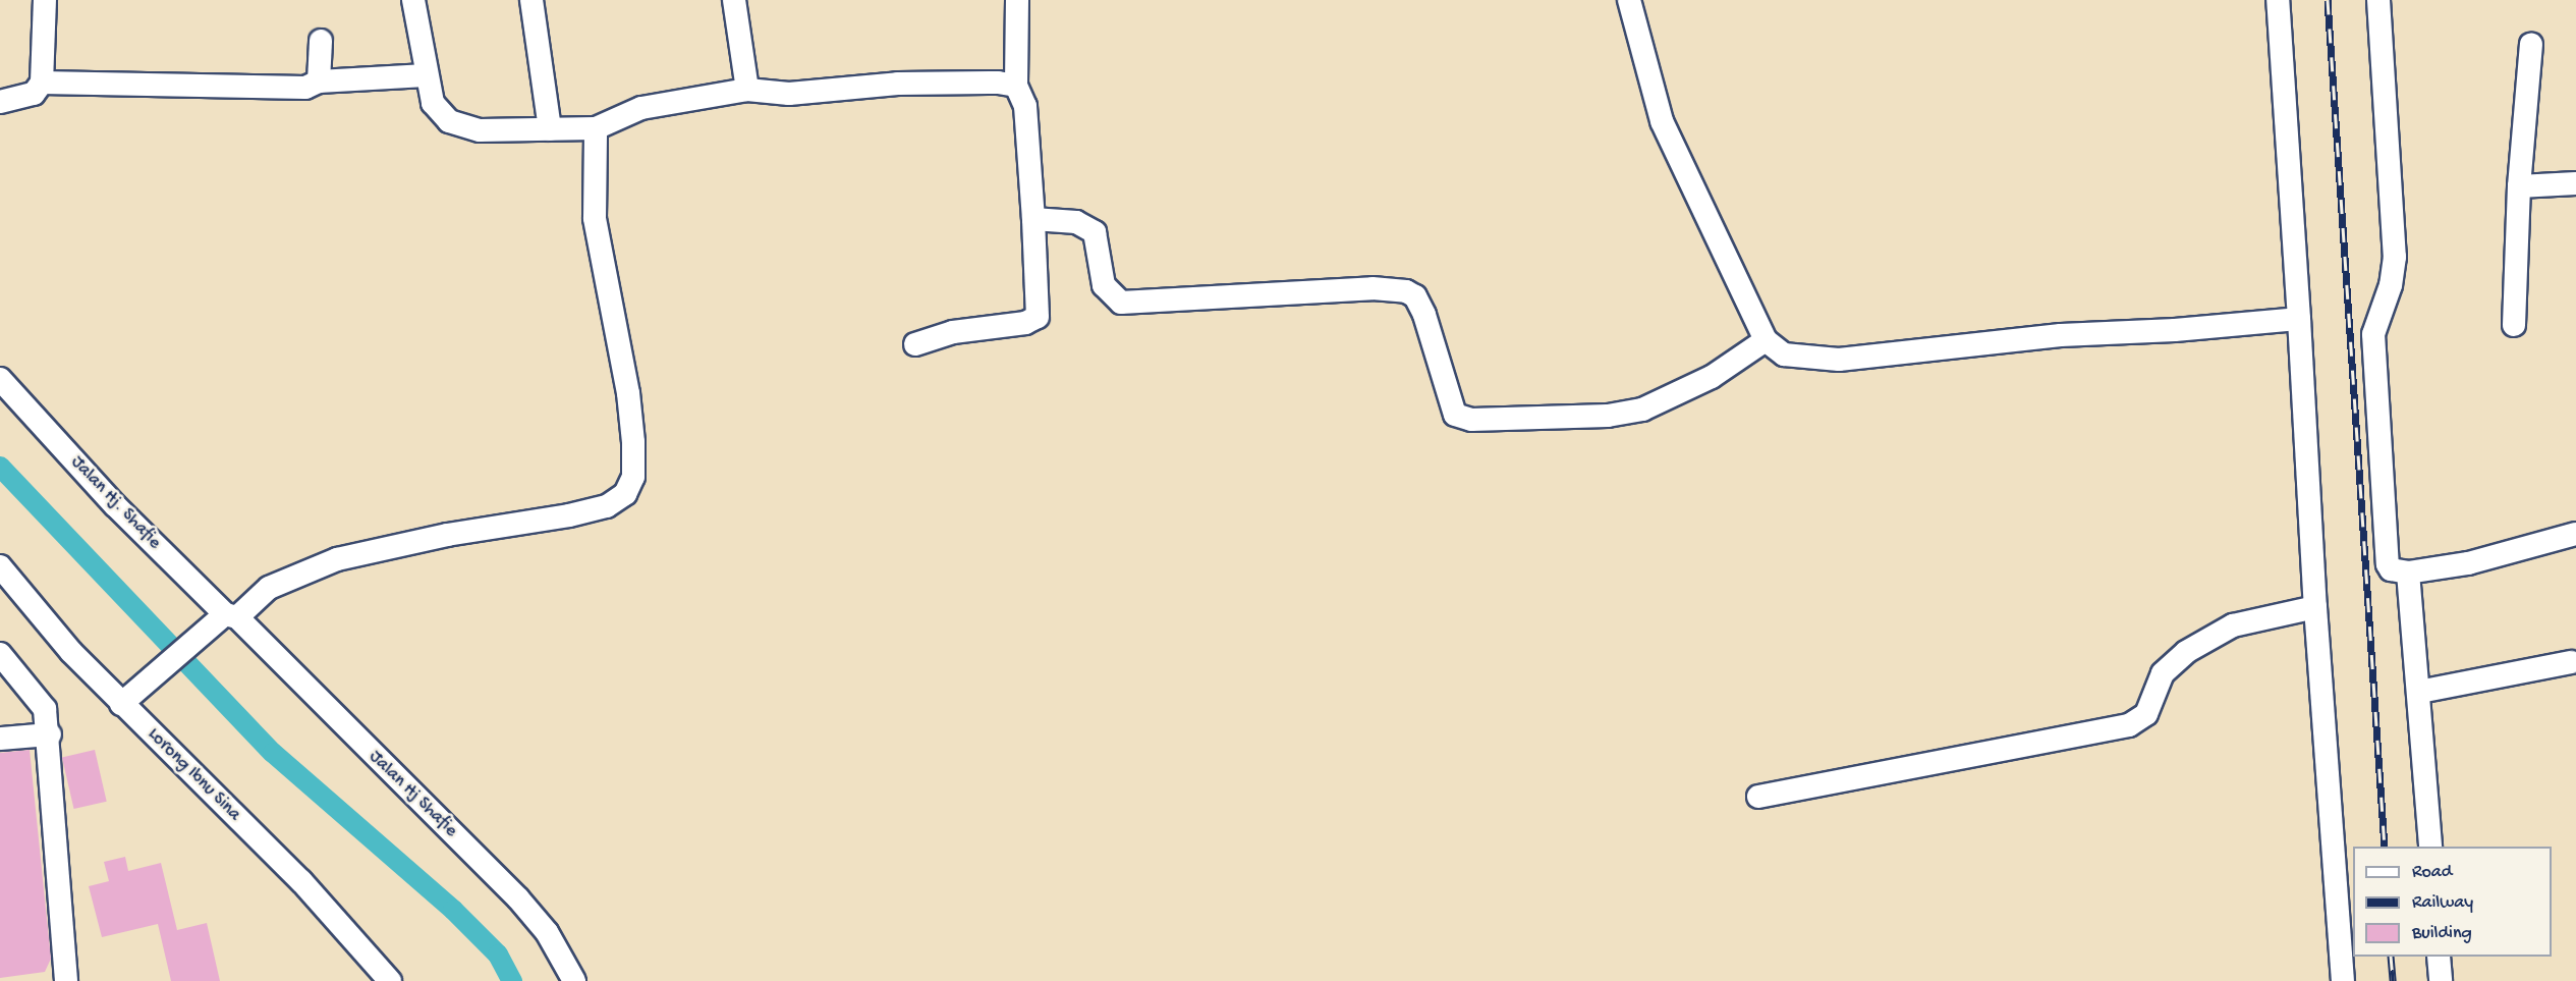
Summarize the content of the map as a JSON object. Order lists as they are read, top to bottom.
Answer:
{
  "streets": {
    "street": ["Jalan Hj. Shafie", "Lorong Ibnu Sina", "Jalan Hj Shafie"]
  },
  "crossings": [
    ["Jalan Hj. Shafie", "Jalan Hj Shafie"]
  ],
  "legend": ["Road", "Railway", "Building"]
}
